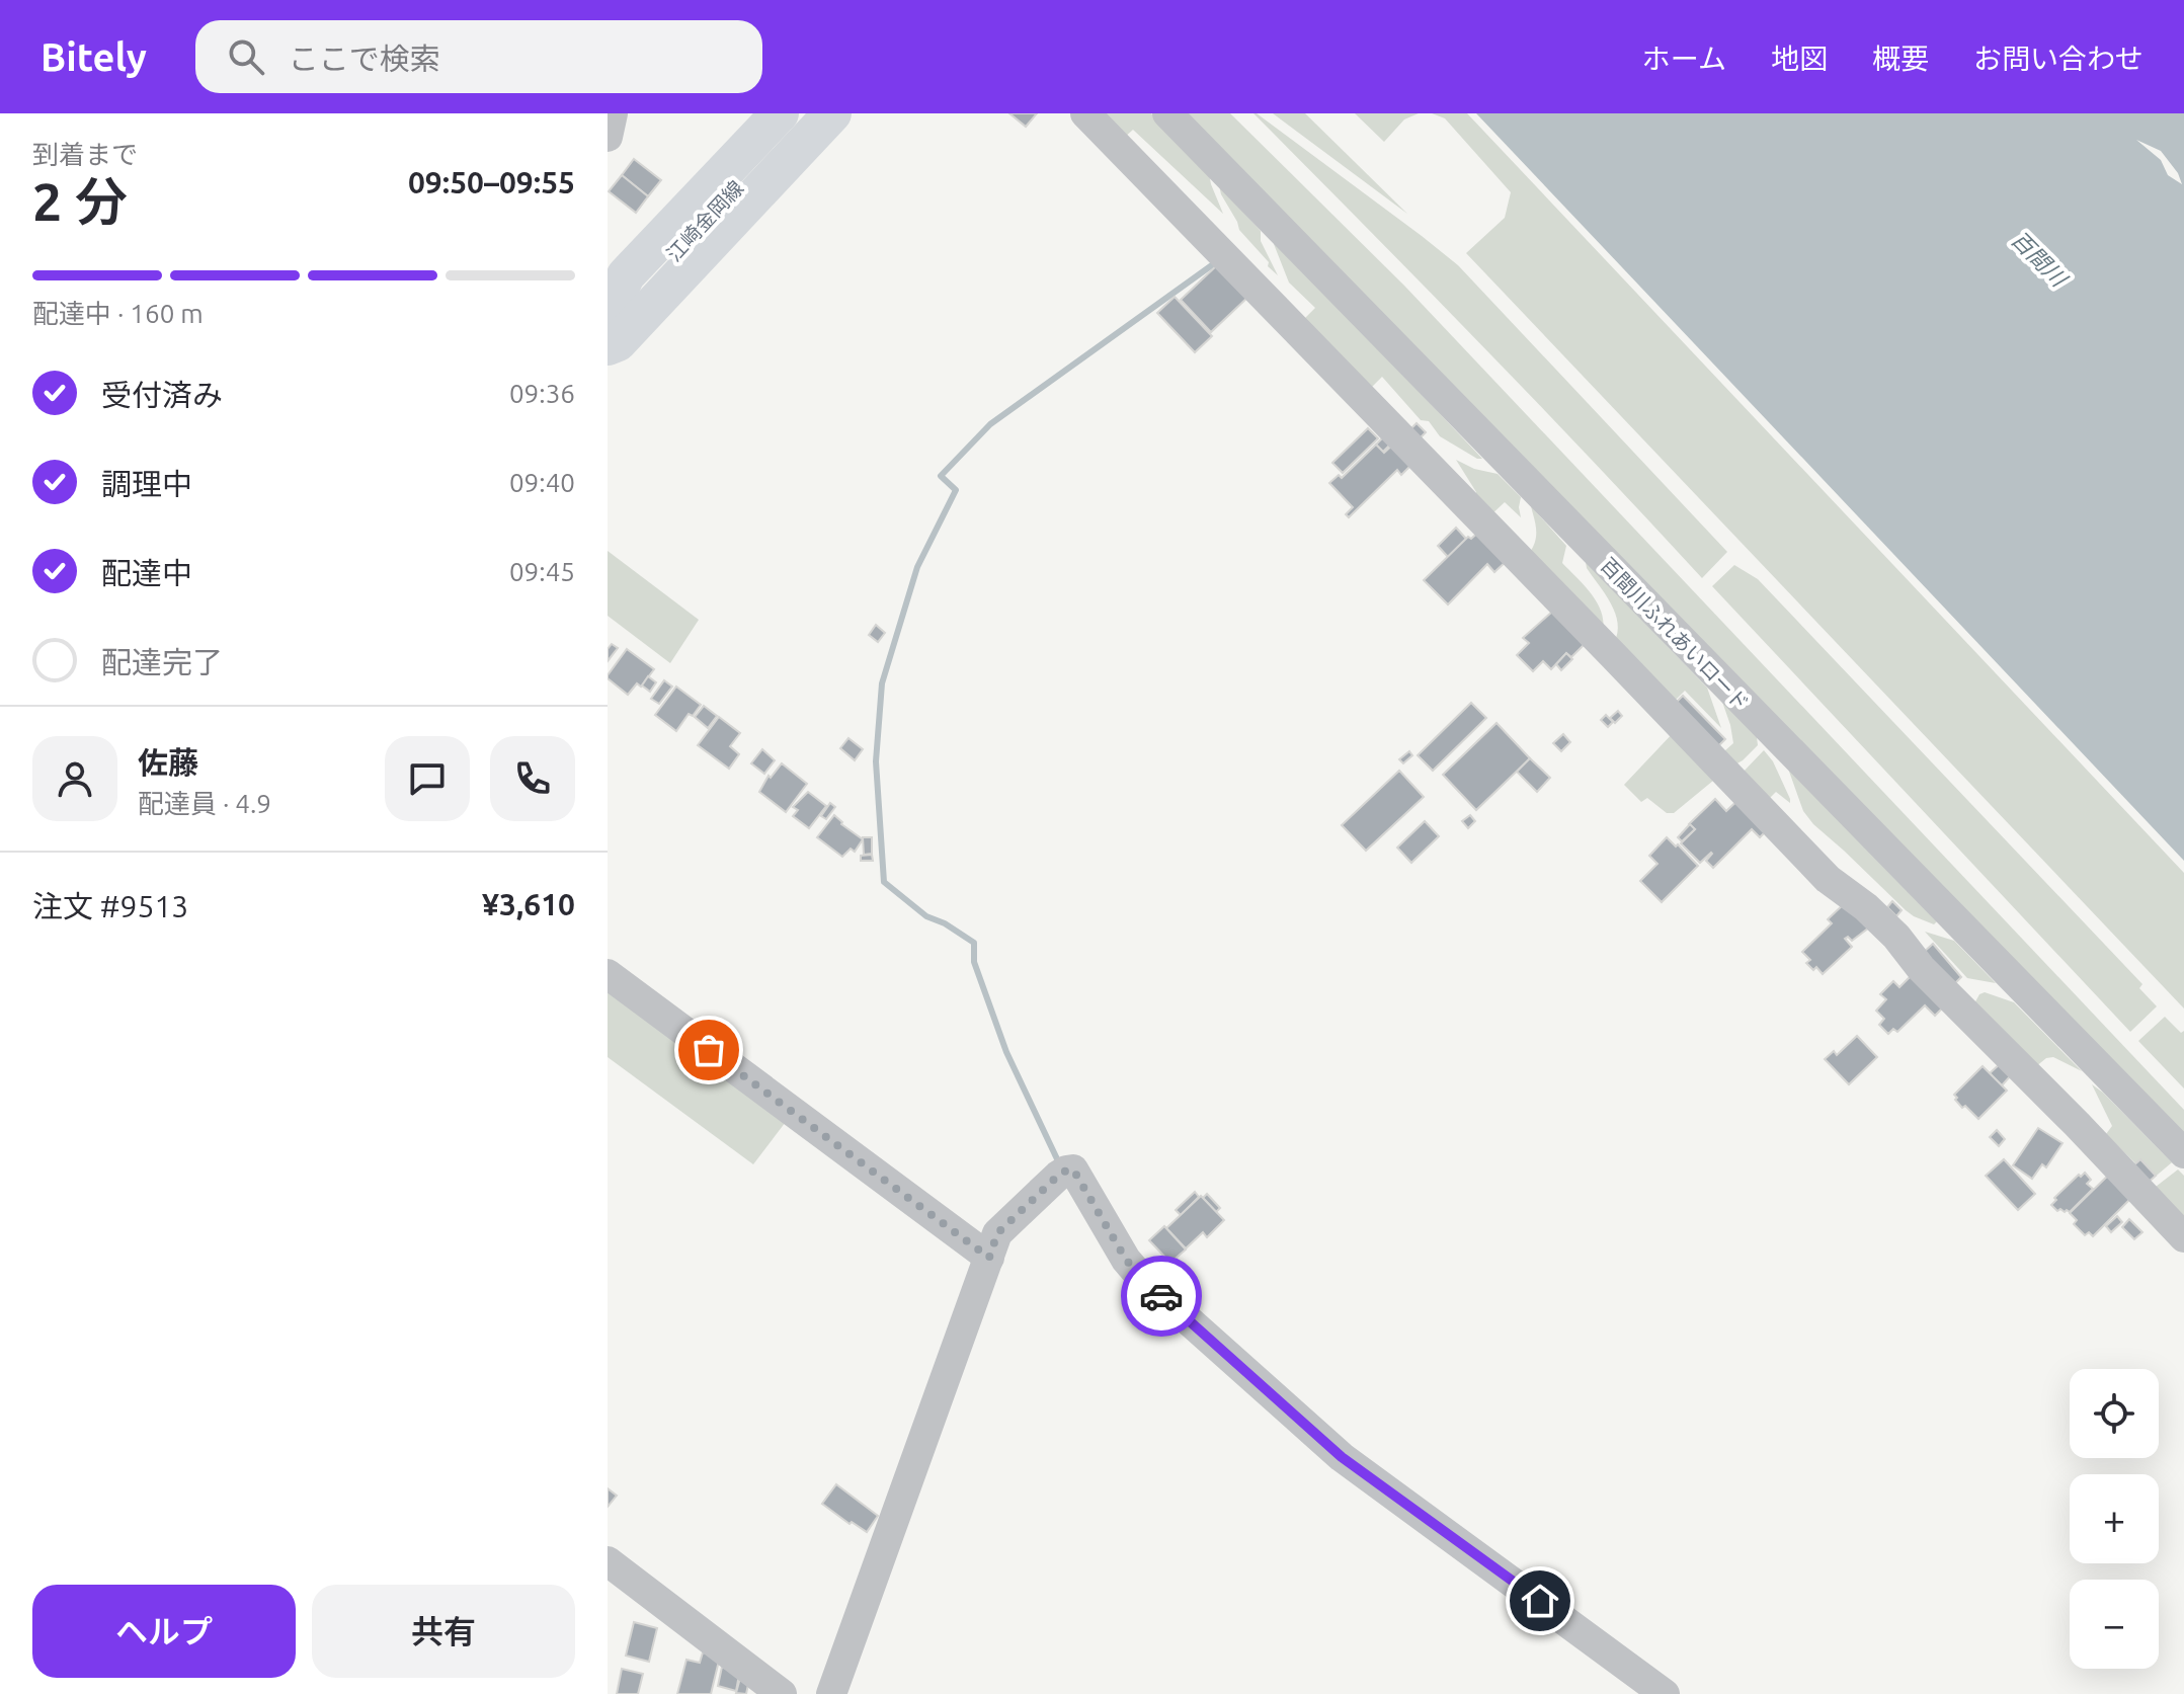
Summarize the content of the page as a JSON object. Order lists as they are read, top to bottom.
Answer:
{
  "streets": {
    "main road": ["江崎金岡線"],
    "street": ["百間川ふれあいロード"]
  },
  "water": ["百間川"],
  "page": {
    "header": "Bitely",
    "search": "ここで検索",
    "nav": [
      "ホーム",
      "地図",
      "概要",
      "お問い合わせ"
    ],
    "heading": ["2 分", "到着まで", "09:50–09:55"],
    "panel": [
      "佐藤",
      "配達員 · 4.9",
      "注文 #9513",
      "¥3,610"
    ],
    "bar": "配達中 · 160 m",
    "list": [
      ["受付済み", "09:36"],
      ["調理中", "09:40"],
      ["配達中", "09:45"],
      "配達完了"
    ],
    "map_buttons": ["+", "−"],
    "buttons": ["ヘルプ", "共有"]
  }
}
